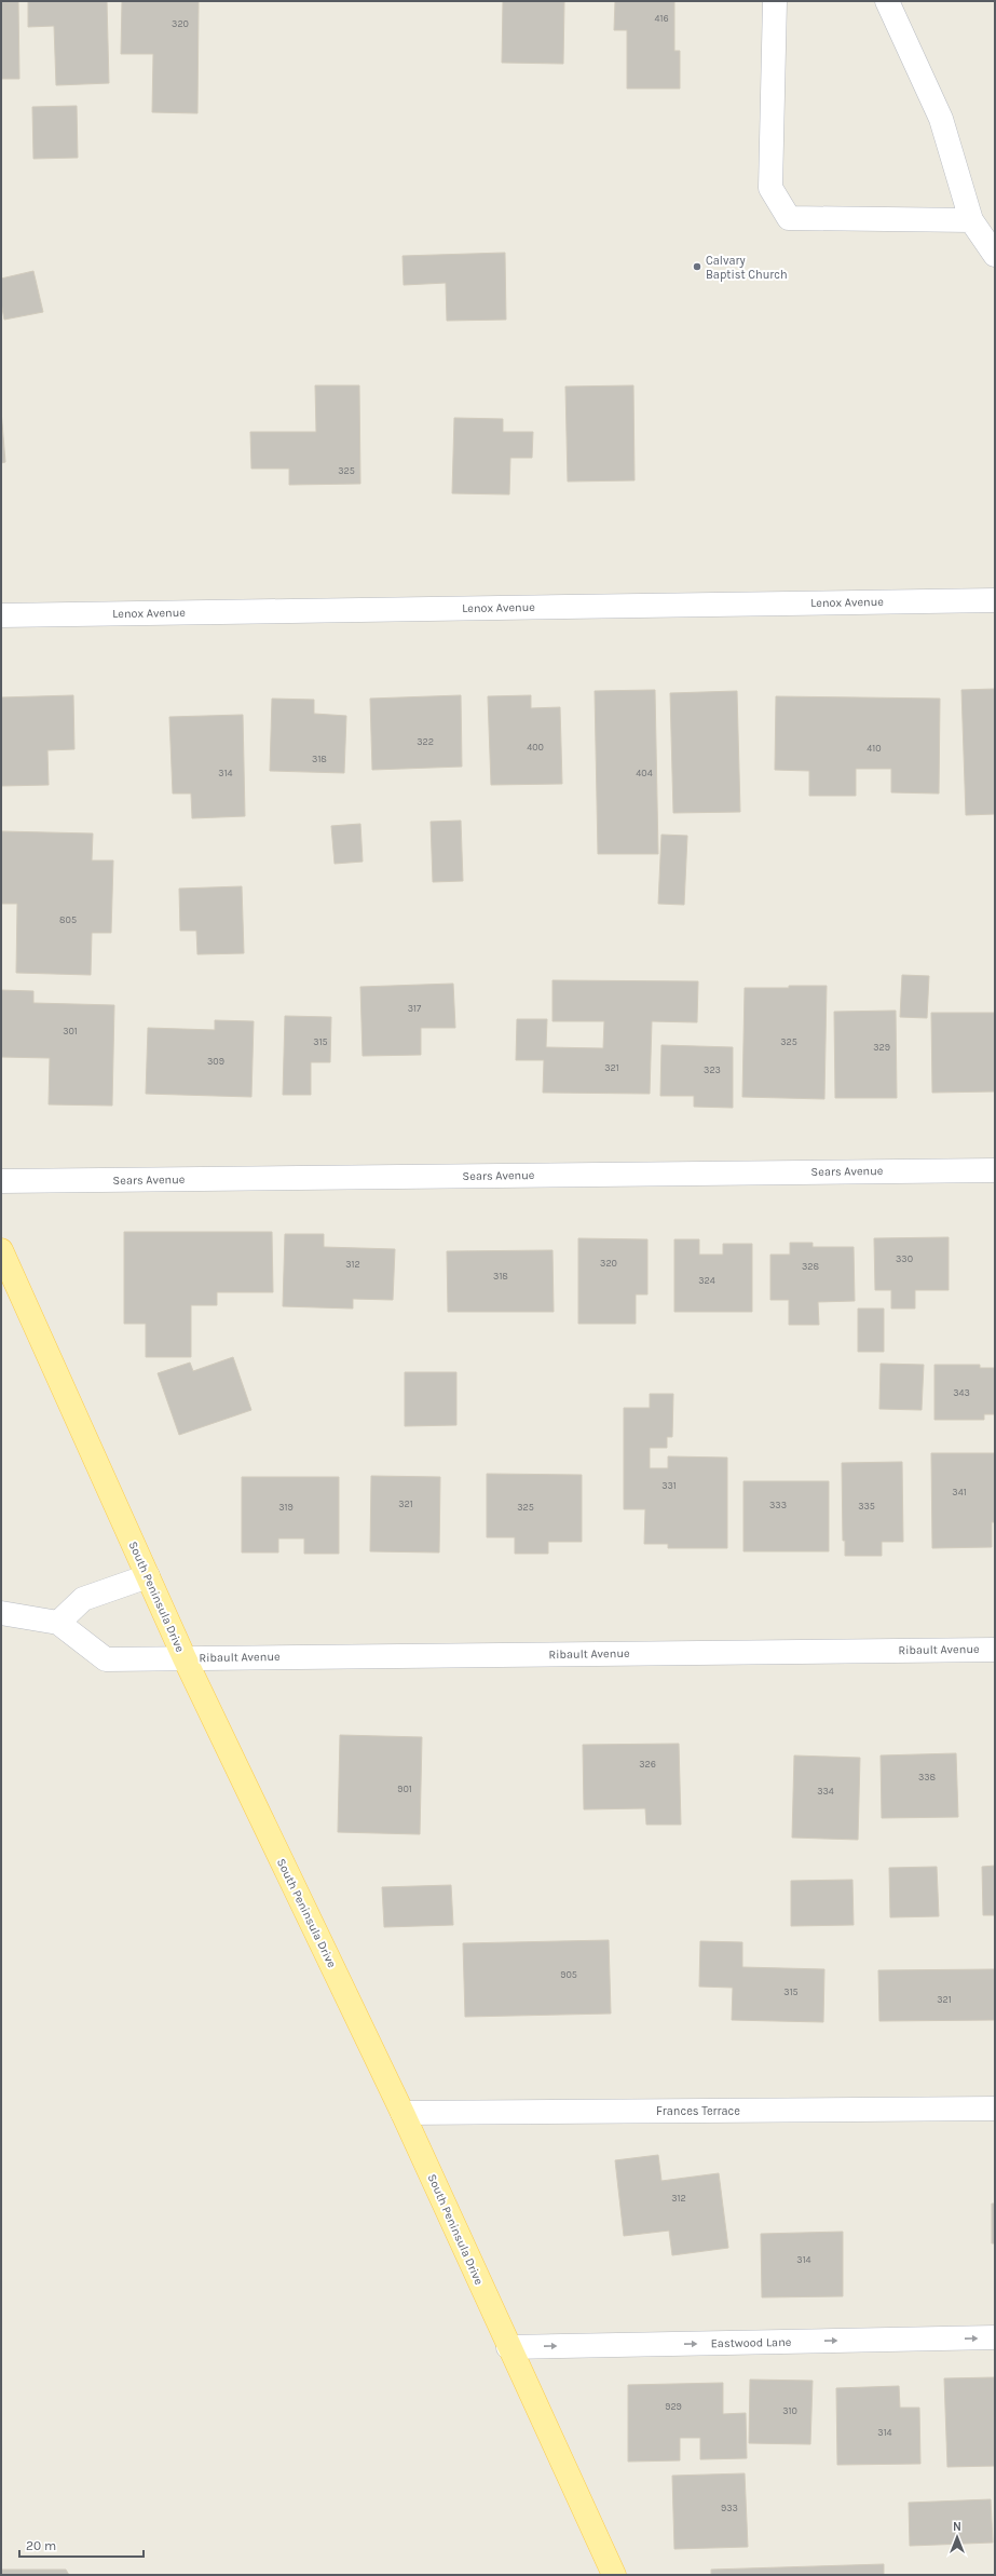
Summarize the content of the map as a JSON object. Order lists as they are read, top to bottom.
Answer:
{
  "streets": {
    "main road": ["South Peninsula Drive"],
    "street": [
      "Lenox Avenue",
      "Sears Avenue",
      "Ribault Avenue",
      "Frances Terrace",
      "Eastwood Lane"
    ]
  },
  "crossings": [
    ["South Peninsula Drive", "Ribault Avenue"],
    ["South Peninsula Drive", "Frances Terrace"],
    ["South Peninsula Drive", "Eastwood Lane"]
  ],
  "one_way": ["Eastwood Lane"],
  "places": ["Calvary Baptist Church"],
  "house_numbers": [
    "416",
    "320",
    "325",
    "322",
    "400",
    "410",
    "318",
    "314",
    "404",
    "805",
    "317",
    "301",
    "315",
    "325",
    "329",
    "309",
    "321",
    "323",
    "330",
    "320",
    "312",
    "328",
    "318",
    "324",
    "343",
    "331",
    "341",
    "321",
    "333",
    "335",
    "319",
    "325",
    "326",
    "338",
    "901",
    "334",
    "905",
    "315",
    "321",
    "312",
    "314",
    "929",
    "310",
    "314",
    "933"
  ],
  "scale_bar": "20 m",
  "north": "top"
}
